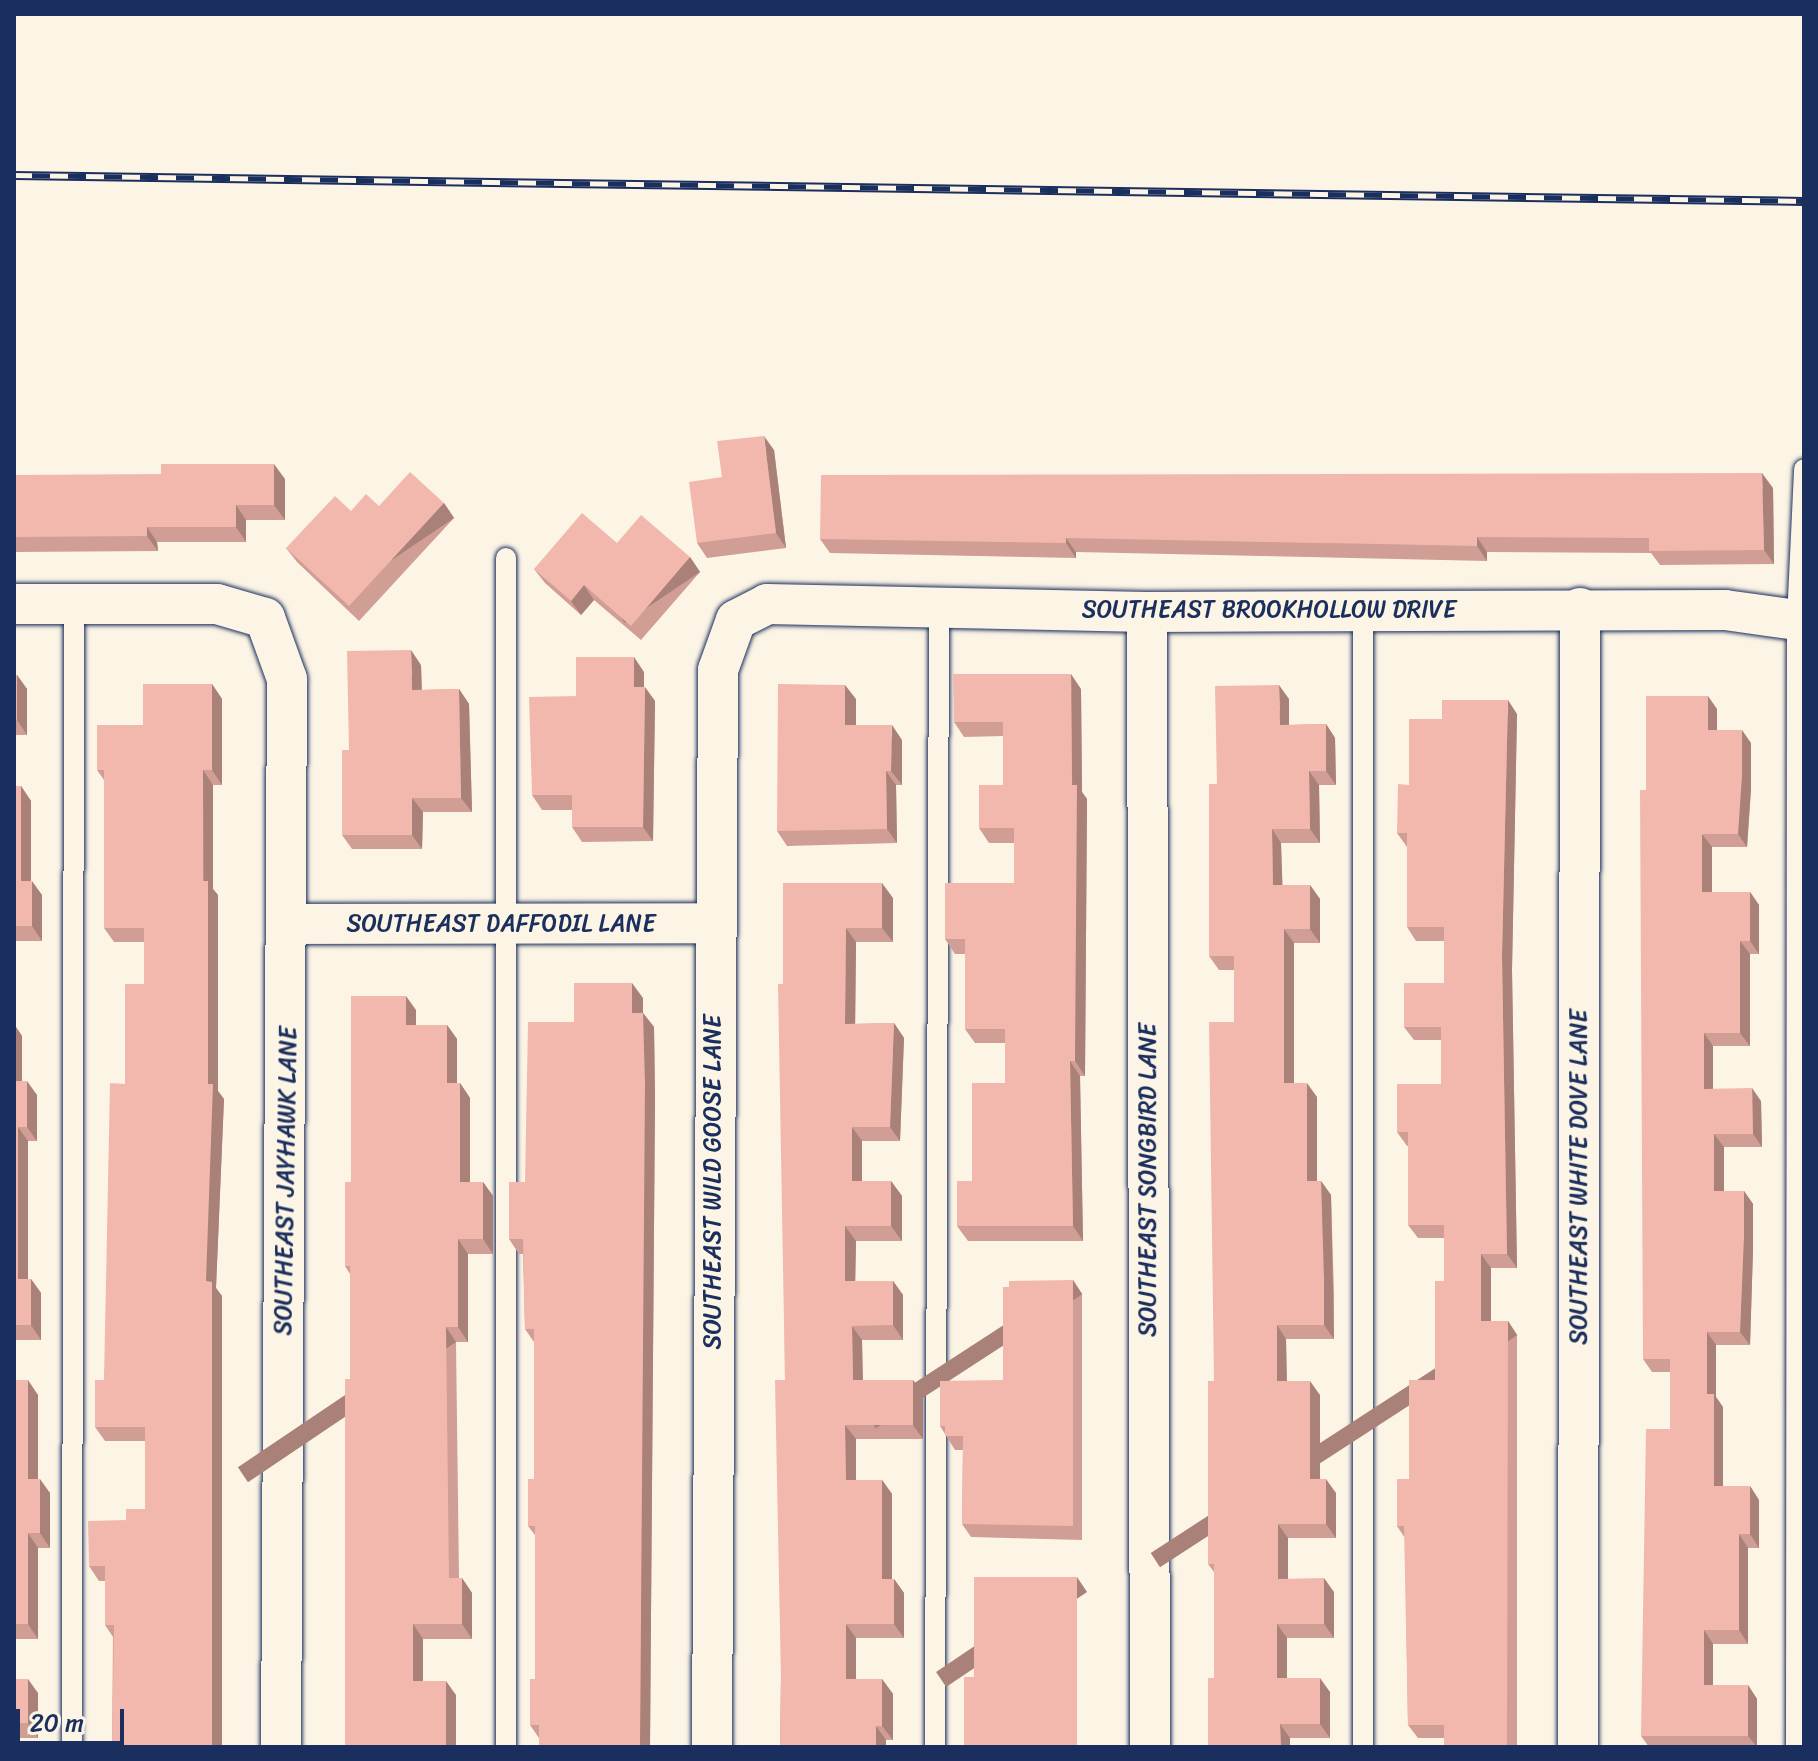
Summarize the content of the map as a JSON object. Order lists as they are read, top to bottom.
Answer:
{
  "streets": {
    "street": [
      "SOUTHEAST BROOKHOLLOW DRIVE",
      "SOUTHEAST DAFFODIL LANE",
      "SOUTHEAST WHITE DOVE LANE",
      "SOUTHEAST SONGBIRD LANE",
      "SOUTHEAST JAYHAWK LANE",
      "SOUTHEAST WILD GOOSE LANE"
    ]
  },
  "crossings": [
    ["SOUTHEAST BROOKHOLLOW DRIVE", "SOUTHEAST WHITE DOVE LANE"],
    ["SOUTHEAST BROOKHOLLOW DRIVE", "SOUTHEAST SONGBIRD LANE"],
    ["SOUTHEAST BROOKHOLLOW DRIVE", "SOUTHEAST WILD GOOSE LANE"],
    ["SOUTHEAST DAFFODIL LANE", "SOUTHEAST JAYHAWK LANE"],
    ["SOUTHEAST DAFFODIL LANE", "SOUTHEAST WILD GOOSE LANE"]
  ],
  "scale_bar": "20 m"
}
